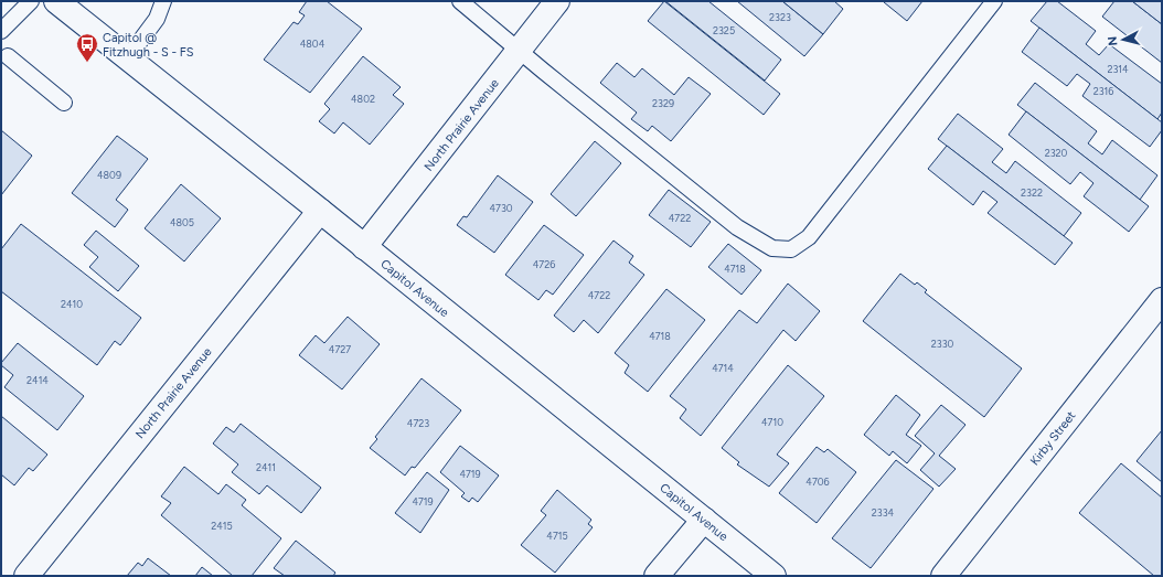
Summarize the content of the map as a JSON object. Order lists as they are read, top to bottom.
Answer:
{
  "streets": {
    "street": ["North Prairie Avenue", "Capitol Avenue", "Kirby Street"]
  },
  "crossings": [
    ["North Prairie Avenue", "Capitol Avenue"]
  ],
  "places": {
    "bus stop": ["Capitol @ Fitzhugh - S - FS"]
  },
  "house_numbers": [
    "2323",
    "2325",
    "4804",
    "2314",
    "2316",
    "4802",
    "2329",
    "2320",
    "4809",
    "2322",
    "4730",
    "4722",
    "4805",
    "4726",
    "4718",
    "4722",
    "2410",
    "4718",
    "2330",
    "4727",
    "4714",
    "2414",
    "4710",
    "4723",
    "2411",
    "4719",
    "4706",
    "4719",
    "2334",
    "2415",
    "4715"
  ],
  "north": "left"
}
